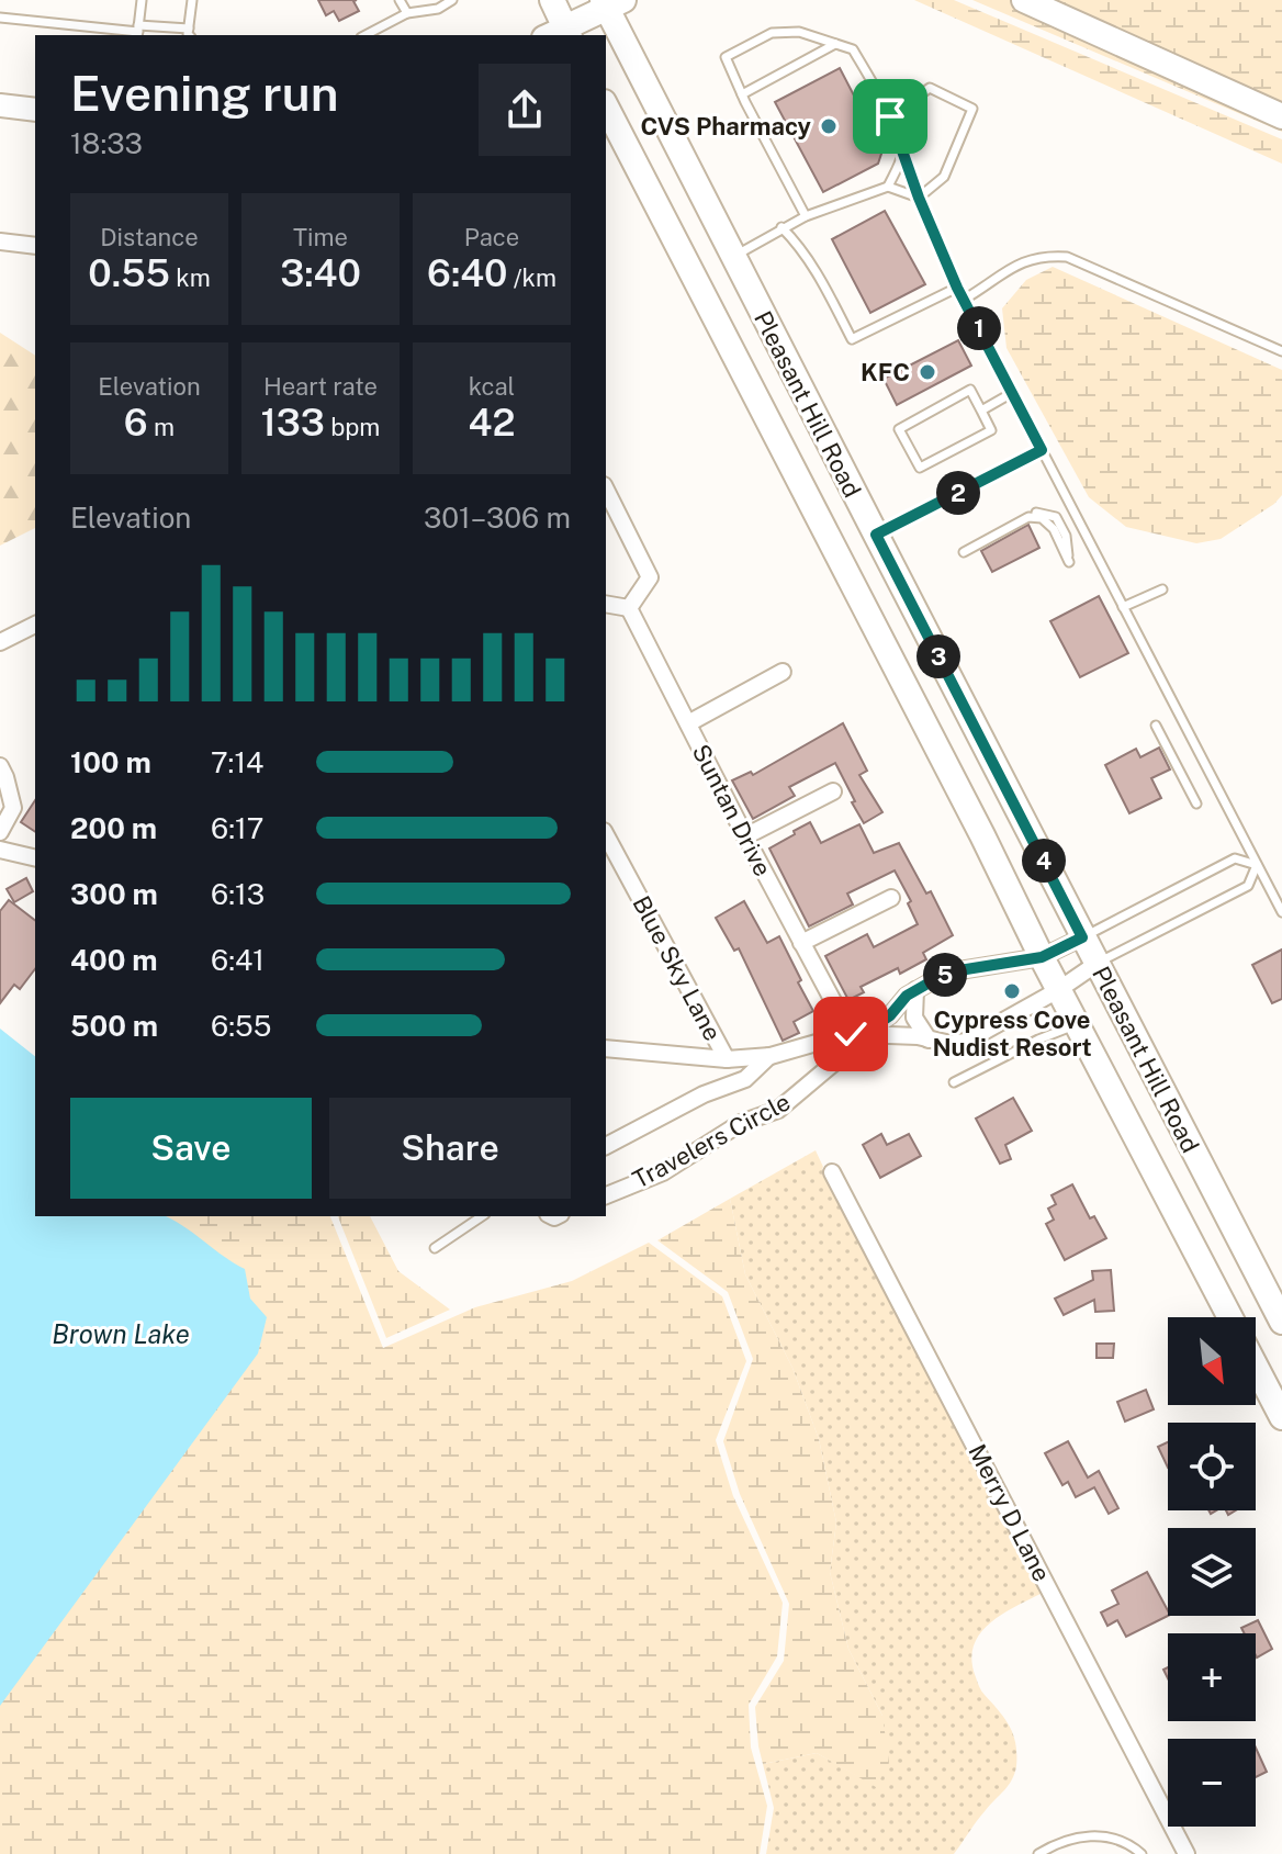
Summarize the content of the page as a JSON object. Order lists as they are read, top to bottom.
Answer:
{
  "streets": {
    "main road": ["Pleasant Hill Road"],
    "street": [
      "Suntan Drive",
      "Blue Sky Lane",
      "Travelers Circle",
      "Merry D Lane"
    ]
  },
  "crossings": [
    ["Suntan Drive", "Travelers Circle"]
  ],
  "water": ["Brown Lake"],
  "places": ["CVS Pharmacy", "KFC", "Cypress Cove Nudist Resort"],
  "north": "bottom right",
  "page": {
    "heading": ["Evening run", "18:33"],
    "stats": [
      ["Distance", "0.55 km"],
      ["Time", "3:40"],
      ["Pace", "6:40 /km"],
      ["Elevation", "6 m"],
      ["Heart rate", "133 bpm"],
      ["kcal", "42"]
    ],
    "pins": [
      "1",
      "2",
      "3",
      "4",
      "5"
    ],
    "chart": ["Elevation", "301–306 m"],
    "list": [
      {
        "name": "100 m",
        "note": "7:14"
      },
      {
        "name": "200 m",
        "note": "6:17"
      },
      {
        "name": "300 m",
        "note": "6:13"
      },
      {
        "name": "400 m",
        "note": "6:41"
      },
      {
        "name": "500 m",
        "note": "6:55"
      }
    ],
    "buttons": ["Save", "Share"],
    "map_buttons": ["+", "−"]
  }
}
